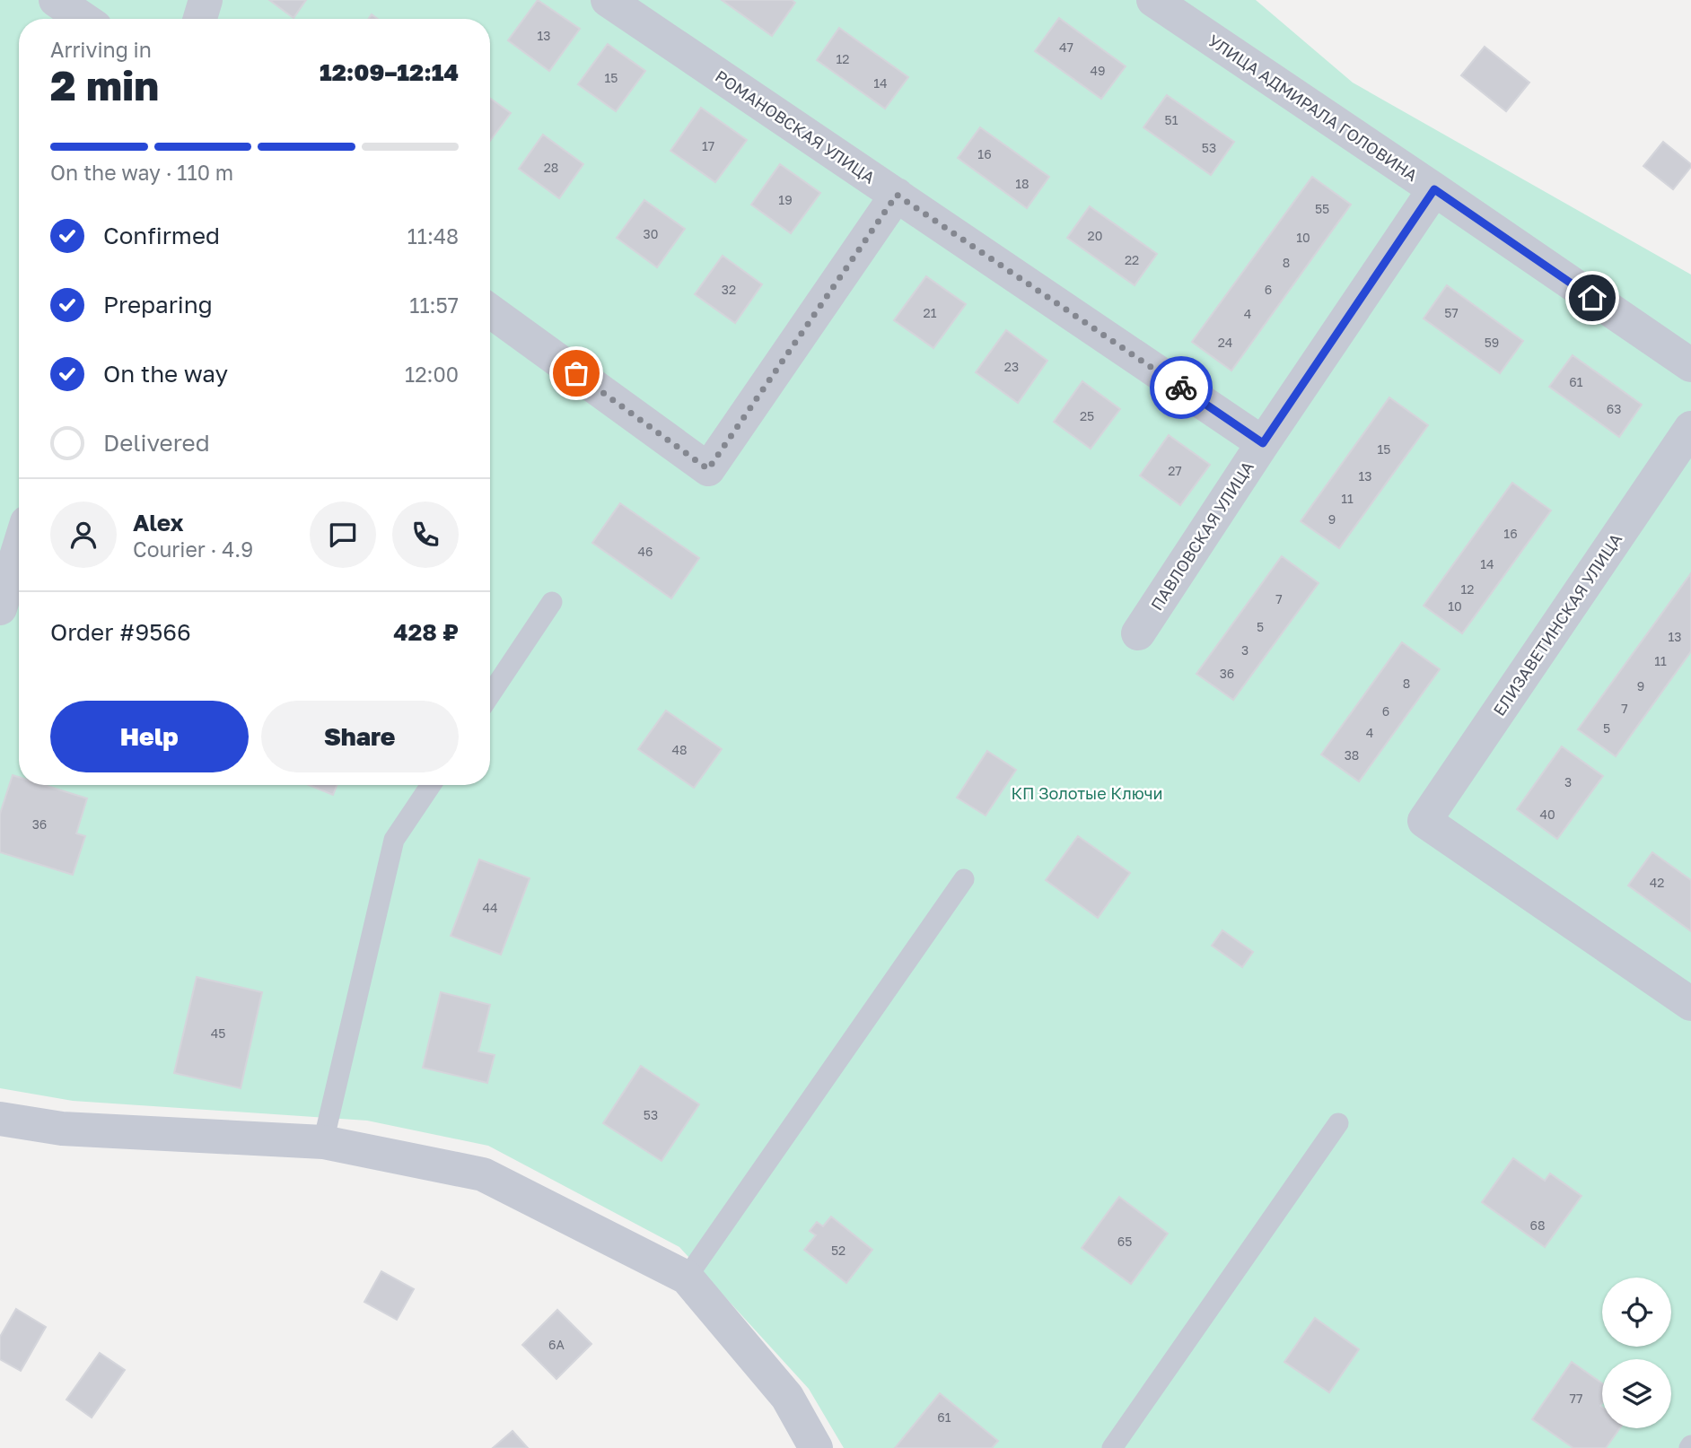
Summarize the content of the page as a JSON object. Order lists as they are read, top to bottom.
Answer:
{
  "streets": {
    "street": [
      "УЛИЦА АДМИРАЛА ГОЛОВИНА",
      "РОМАНОВСКАЯ УЛИЦА",
      "ПАВЛОВСКАЯ УЛИЦА",
      "ЕЛИЗАВЕТИНСКАЯ УЛИЦА"
    ]
  },
  "crossings": [
    ["УЛИЦА АДМИРАЛА ГОЛОВИНА", "ПАВЛОВСКАЯ УЛИЦА"],
    ["РОМАНОВСКАЯ УЛИЦА", "ПАВЛОВСКАЯ УЛИЦА"]
  ],
  "parks": ["КП Золотые Ключи"],
  "house_numbers": [
    "13",
    "47",
    "12",
    "49",
    "15",
    "14",
    "51",
    "17",
    "53",
    "16",
    "28",
    "18",
    "19",
    "55",
    "30",
    "20",
    "10",
    "22",
    "8",
    "32",
    "6",
    "21",
    "57",
    "4",
    "24",
    "59",
    "23",
    "61",
    "63",
    "25",
    "15",
    "27",
    "13",
    "11",
    "9",
    "16",
    "46",
    "14",
    "12",
    "7",
    "10",
    "5",
    "13",
    "3",
    "11",
    "36",
    "8",
    "9",
    "7",
    "6",
    "5",
    "4",
    "48",
    "38",
    "3",
    "40",
    "36",
    "42",
    "44",
    "45",
    "53",
    "68",
    "65",
    "52",
    "6А",
    "77",
    "61"
  ],
  "page": {
    "heading": ["2 min", "Arriving in", "12:09–12:14"],
    "panel": [
      "Alex",
      "Courier · 4.9",
      "Order #9566",
      "428 ₽"
    ],
    "bar": "On the way · 110 m",
    "list": [
      ["Confirmed", "11:48"],
      ["Preparing", "11:57"],
      ["On the way", "12:00"],
      "Delivered"
    ],
    "buttons": ["Help", "Share"]
  }
}
